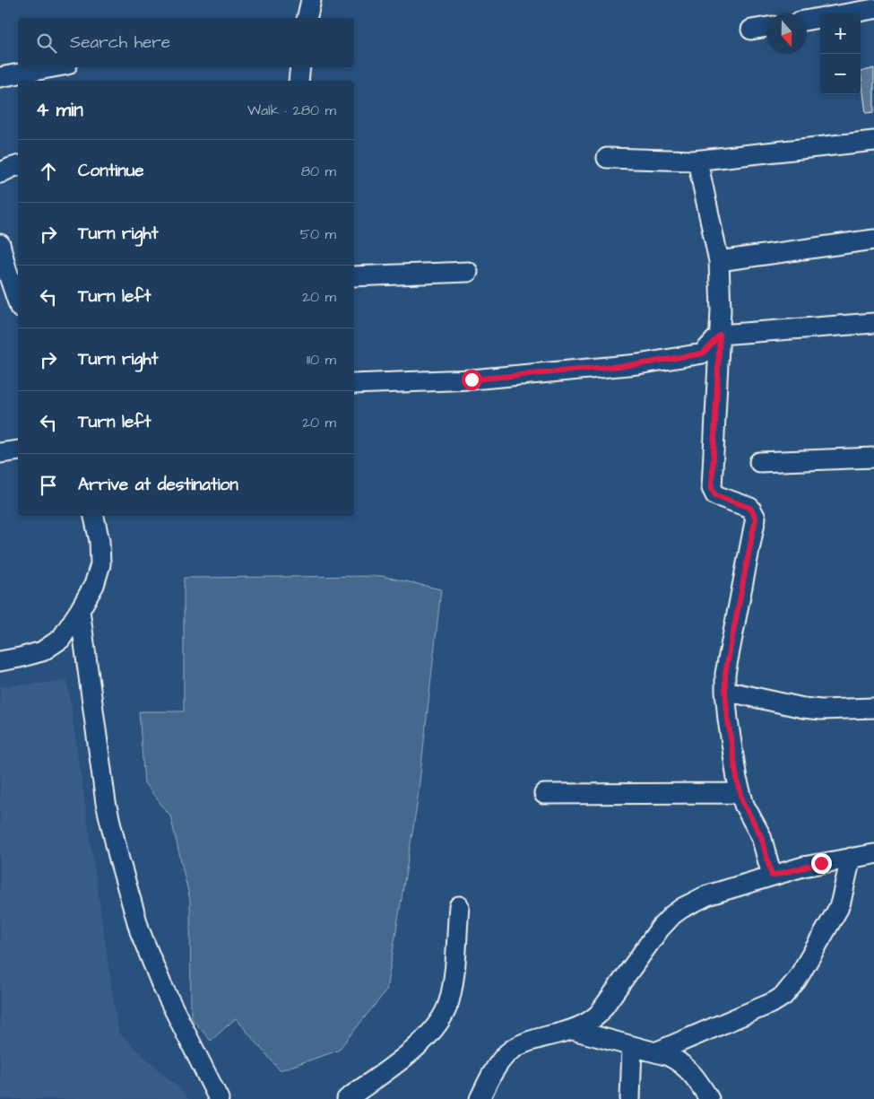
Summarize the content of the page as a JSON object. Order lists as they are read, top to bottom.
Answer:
{
  "north": "bottom",
  "page": {
    "map_buttons": ["+", "−"],
    "search": "Search here",
    "heading": ["4 min", "Walk · 280 m"],
    "list": [
      ["Continue", "80 m"],
      ["Turn right", "50 m"],
      ["Turn left", "20 m"],
      ["Turn right", "110 m"],
      ["Turn left", "20 m"],
      "Arrive at destination"
    ]
  }
}
